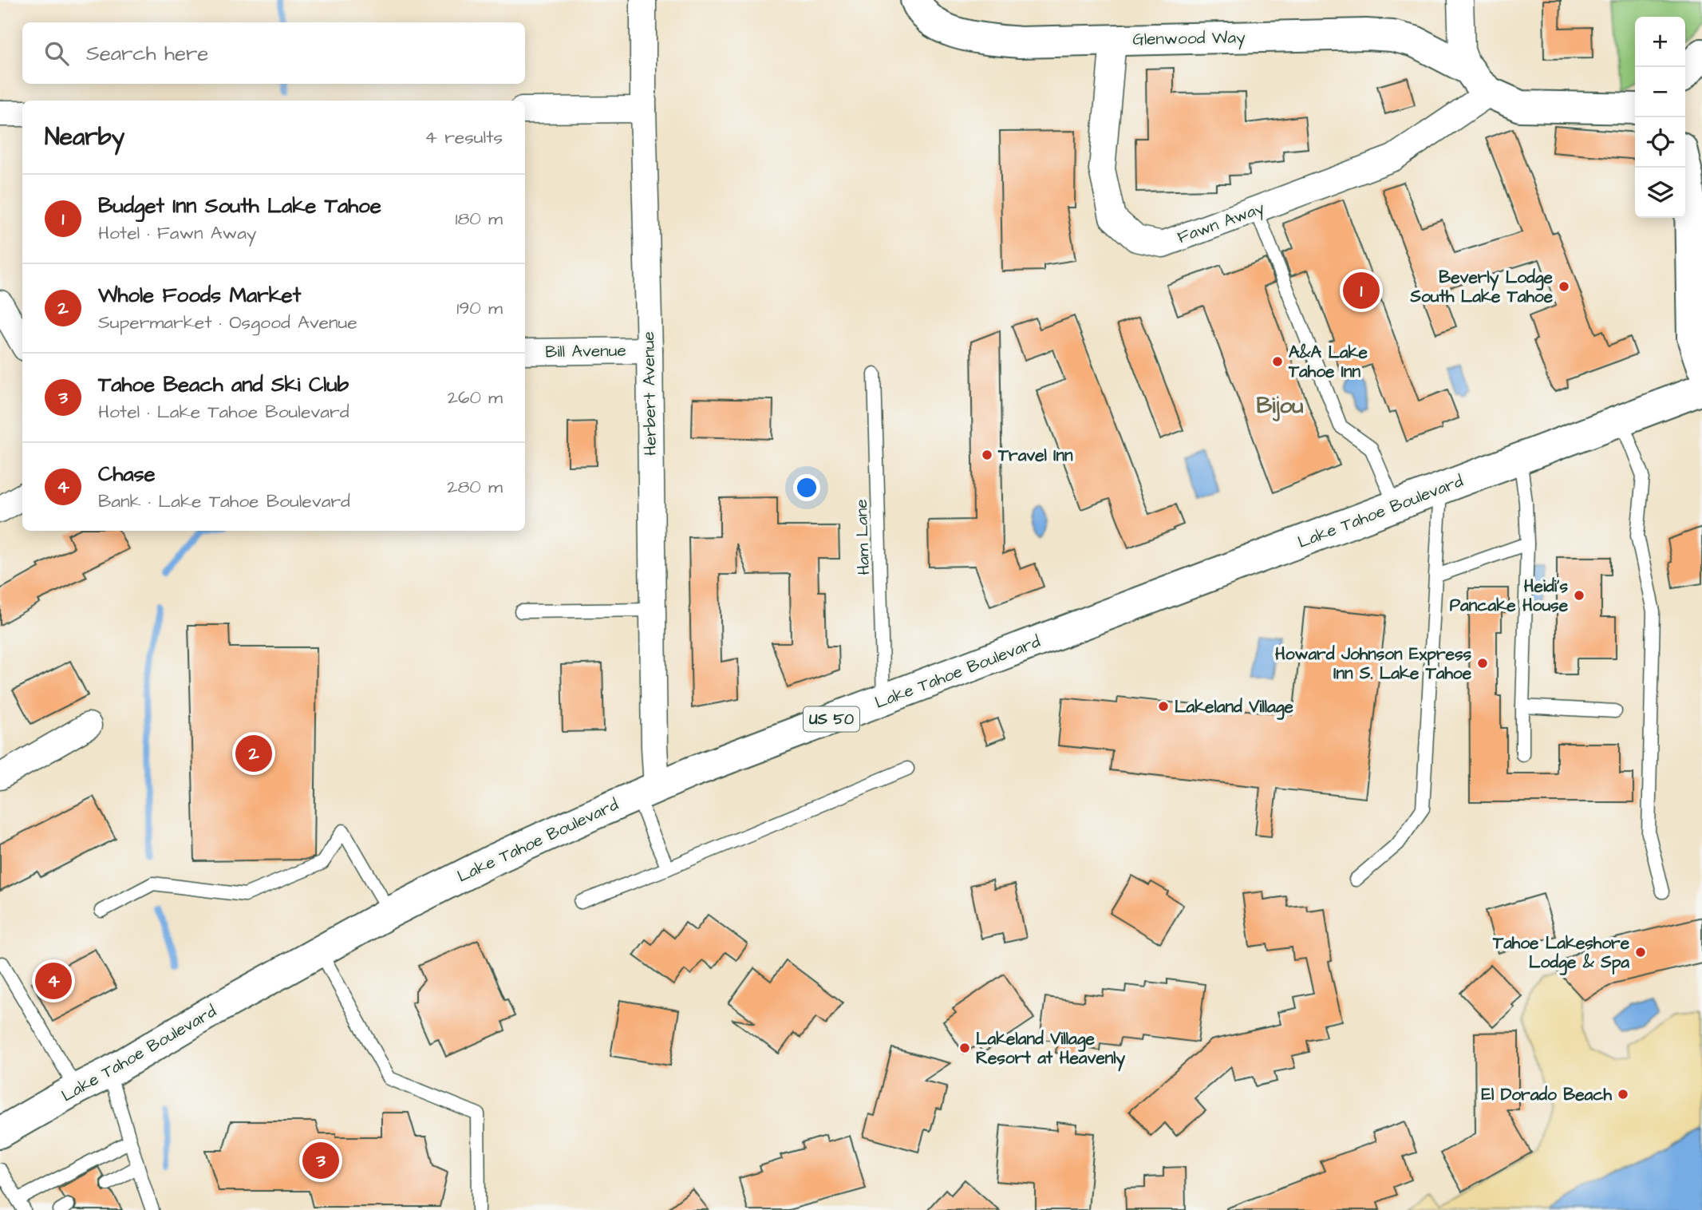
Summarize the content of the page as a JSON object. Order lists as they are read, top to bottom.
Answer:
{
  "streets": {
    "main road": ["Glenwood Way", "Lake Tahoe Boulevard", "US 50"],
    "street": ["Fawn Away", "Bill Avenue", "Herbert Avenue"],
    "lane": ["Ham Lane"]
  },
  "crossings": [
    ["Glenwood Way", "Fawn Away"],
    ["Bill Avenue", "Herbert Avenue"],
    ["Herbert Avenue", "Lake Tahoe Boulevard"],
    ["Lake Tahoe Boulevard", "Ham Lane"]
  ],
  "districts": ["Bijou"],
  "places": [
    "Beverly Lodge South Lake Tahoe",
    "A&A Lake Tahoe Inn",
    "Travel Inn",
    "Heidi's Pancake House",
    "Howard Johnson Express Inn S. Lake Tahoe",
    "Lakeland Village",
    "Tahoe Lakeshore Lodge & Spa",
    "Lakeland Village Resort at Heavenly",
    "El Dorado Beach"
  ],
  "page": {
    "map_buttons": ["+", "−"],
    "search": "Search here",
    "heading": ["Nearby", "4 results"],
    "list": [
      {
        "mark": "1",
        "name": "Budget Inn South Lake Tahoe",
        "note": "Hotel · Fawn Away",
        "value": "180 m"
      },
      {
        "mark": "2",
        "name": "Whole Foods Market",
        "note": "Supermarket · Osgood Avenue",
        "value": "190 m"
      },
      {
        "mark": "3",
        "name": "Tahoe Beach and Ski Club",
        "note": "Hotel · Lake Tahoe Boulevard",
        "value": "260 m"
      },
      {
        "mark": "4",
        "name": "Chase",
        "note": "Bank · Lake Tahoe Boulevard",
        "value": "280 m"
      }
    ],
    "pins": [
      "1",
      "2",
      "4",
      "3"
    ]
  }
}
